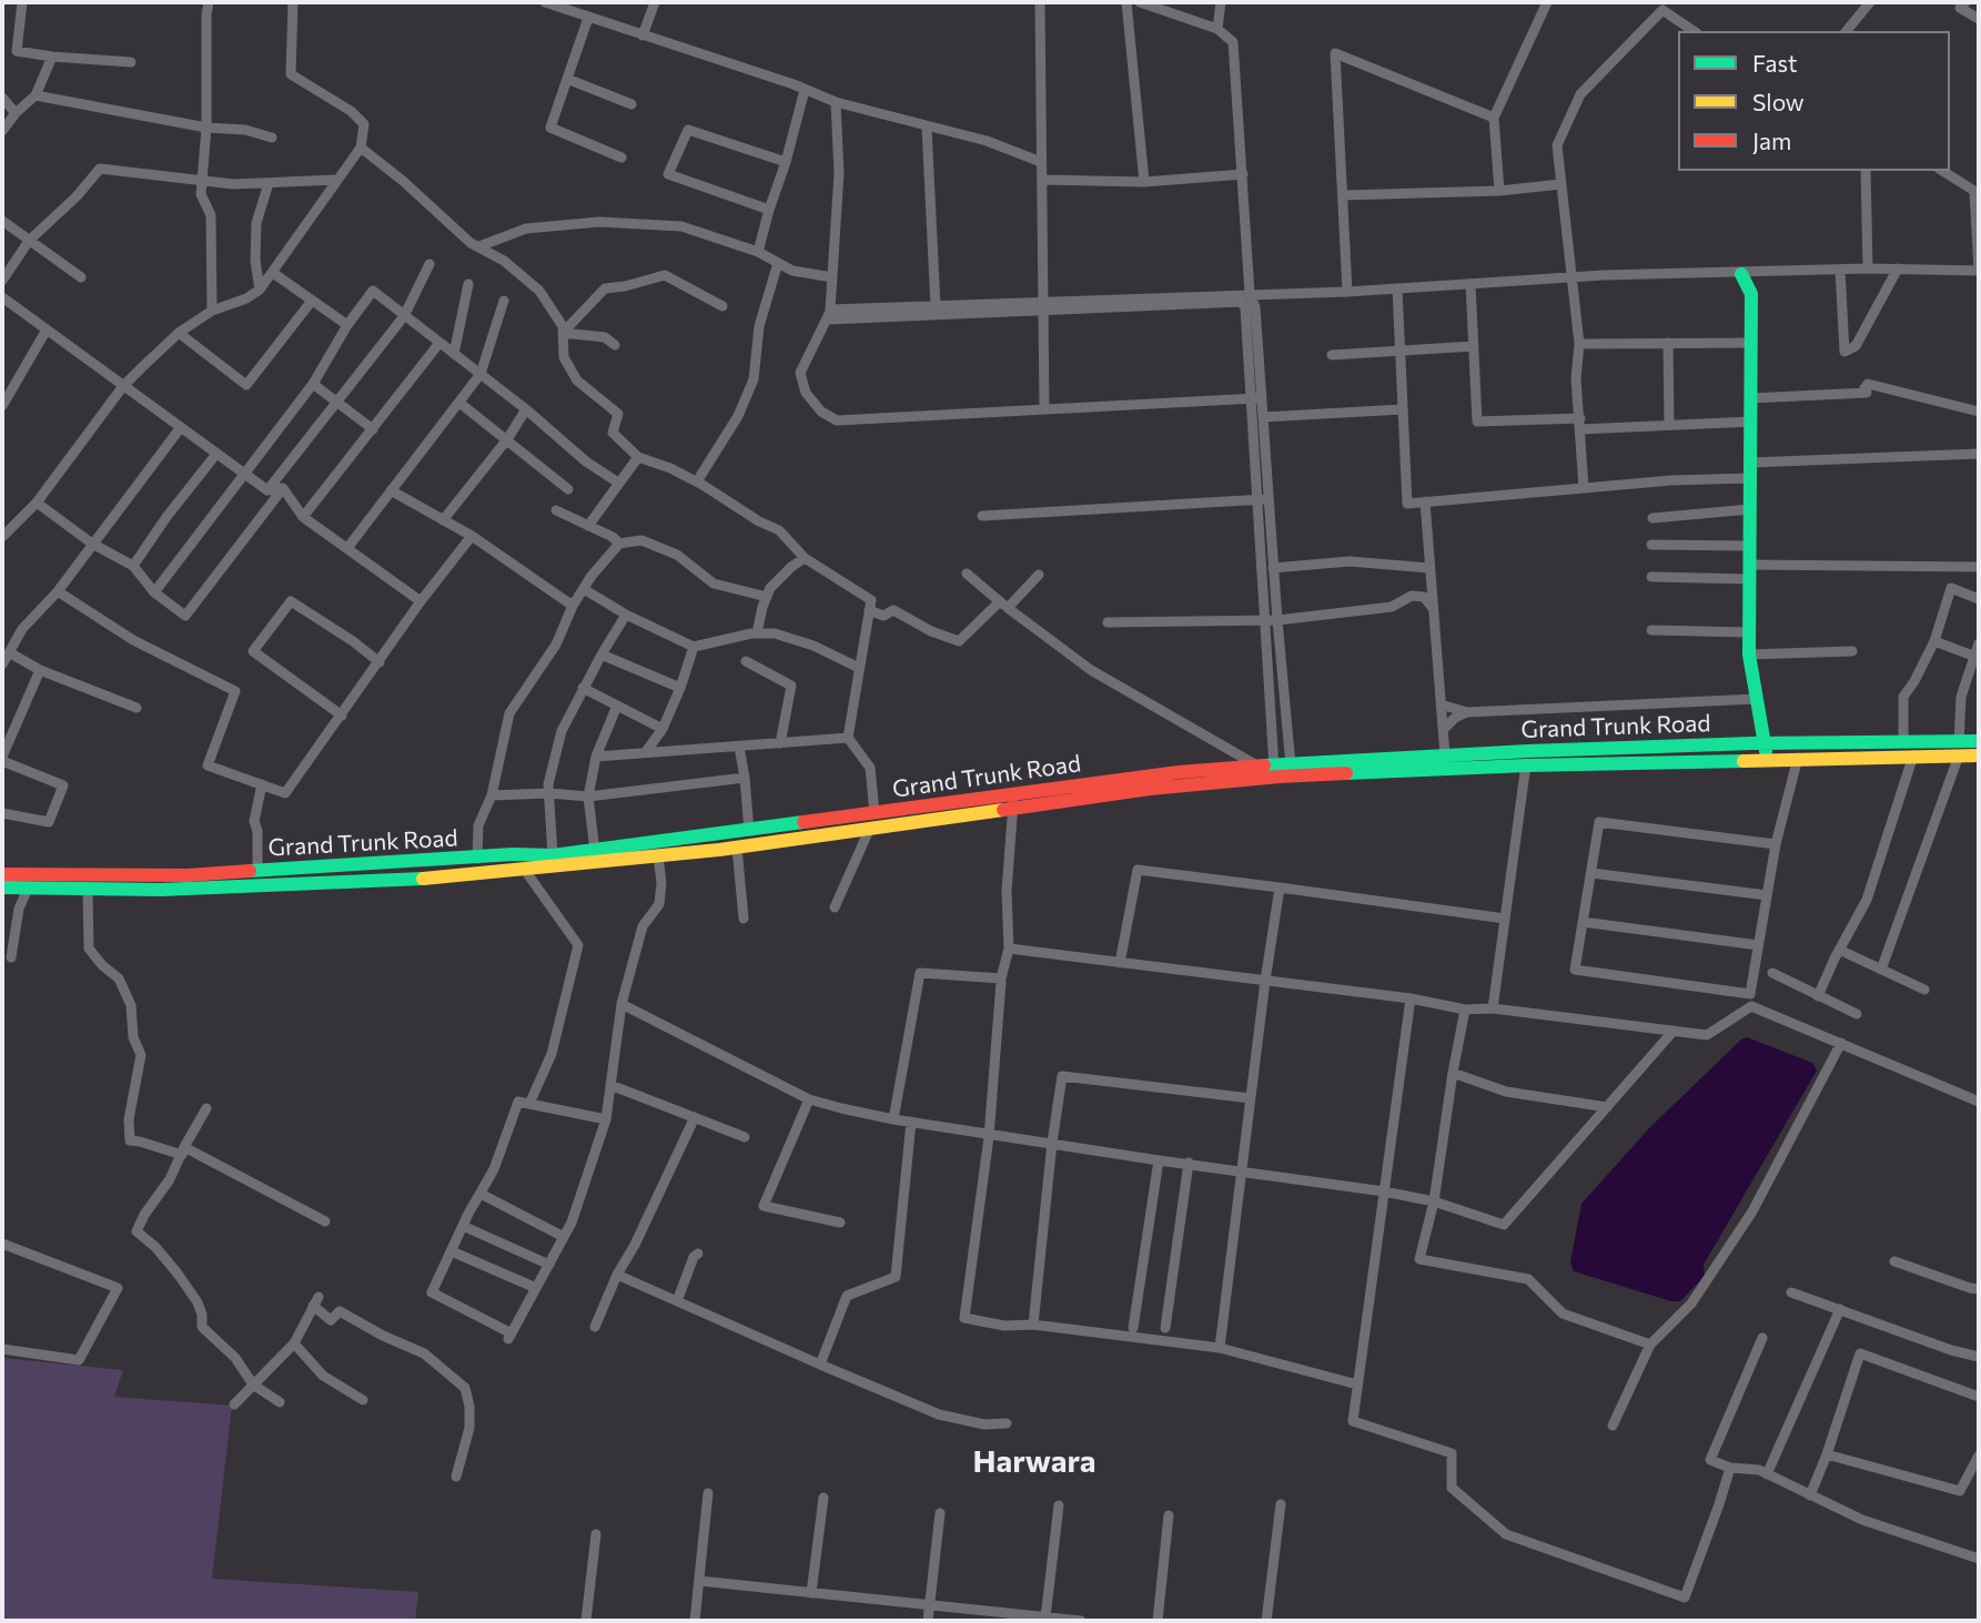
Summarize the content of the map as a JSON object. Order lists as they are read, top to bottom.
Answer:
{
  "streets": {
    "main road": ["Grand Trunk Road"]
  },
  "districts": ["Harwara"],
  "legend": ["Fast", "Slow", "Jam"]
}
